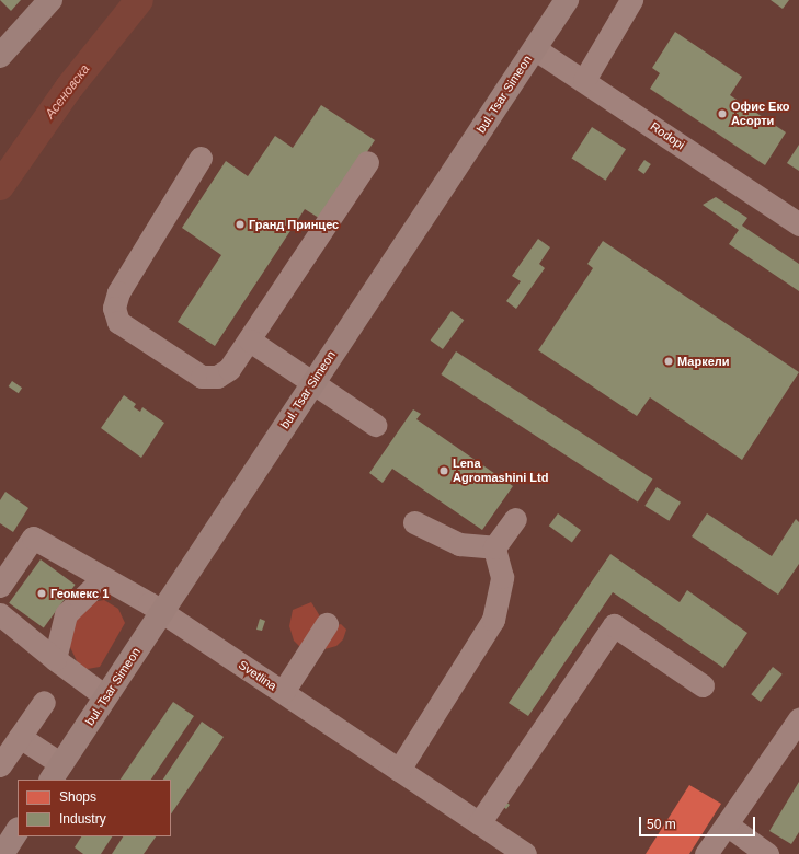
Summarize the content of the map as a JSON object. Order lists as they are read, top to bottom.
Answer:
{
  "streets": {
    "main road": ["bul. Tsar Simeon"],
    "street": ["Rodopi", "Svetlina"]
  },
  "crossings": [
    ["bul. Tsar Simeon", "Rodopi"],
    ["bul. Tsar Simeon", "Svetlina"]
  ],
  "water": ["Асеновска"],
  "places": [
    "Офис Еко Асорти",
    "Гранд Принцес",
    "Маркели",
    "Lena Agromashini Ltd",
    "Геомекс 1"
  ],
  "legend": ["Shops", "Industry"],
  "scale_bar": "50 m"
}
